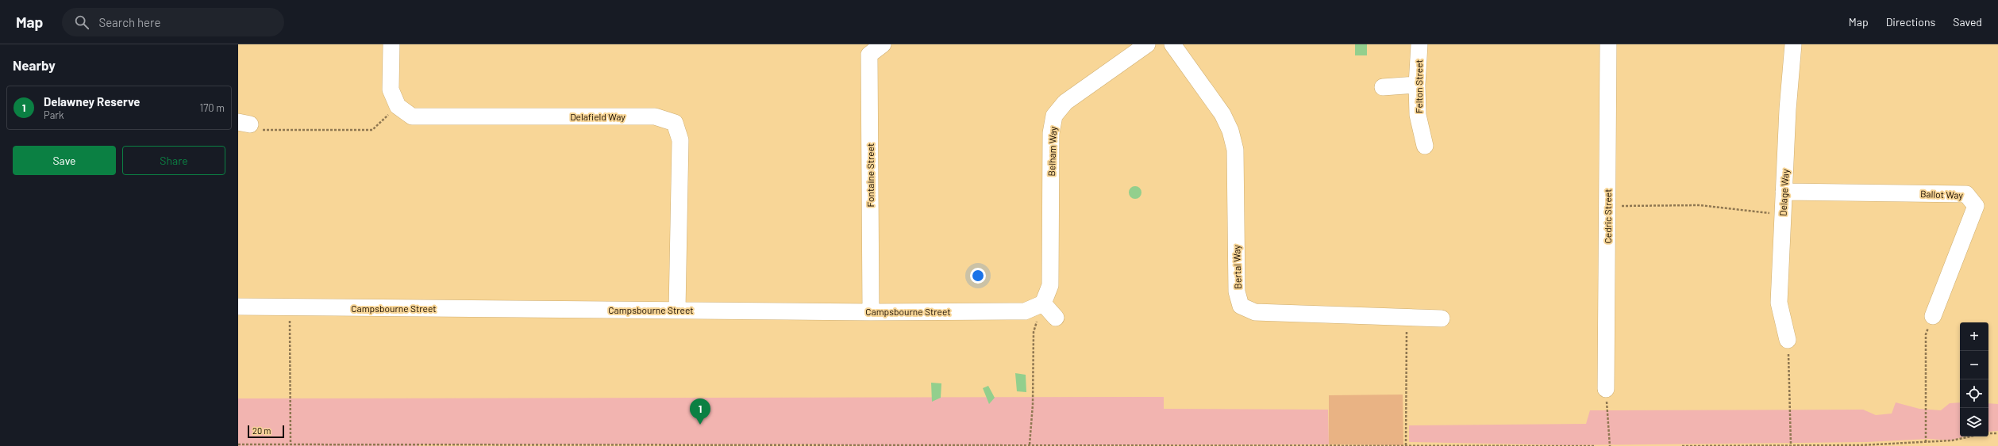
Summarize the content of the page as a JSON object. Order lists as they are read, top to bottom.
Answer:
{
  "streets": {
    "street": [
      "Felton Street",
      "Delafield Way",
      "Belham Way",
      "Fontaine Street",
      "Delage Way",
      "Ballot Way",
      "Cedric Street",
      "Bertal Way",
      "Campsbourne Street"
    ]
  },
  "crossings": [
    ["Delafield Way", "Campsbourne Street"],
    ["Belham Way", "Campsbourne Street"],
    ["Fontaine Street", "Campsbourne Street"],
    ["Delage Way", "Ballot Way"]
  ],
  "scale_bar": "20 m",
  "page": {
    "header": "Map",
    "search": "Search here",
    "nav": ["Map", "Directions", "Saved"],
    "heading": "Nearby",
    "list": [
      {
        "mark": "1",
        "name": "Delawney Reserve",
        "note": "Park",
        "value": "170 m"
      }
    ],
    "buttons": ["Save", "Share"],
    "map_buttons": ["+", "−"],
    "pins": "1",
    "scale": "20 m"
  }
}
